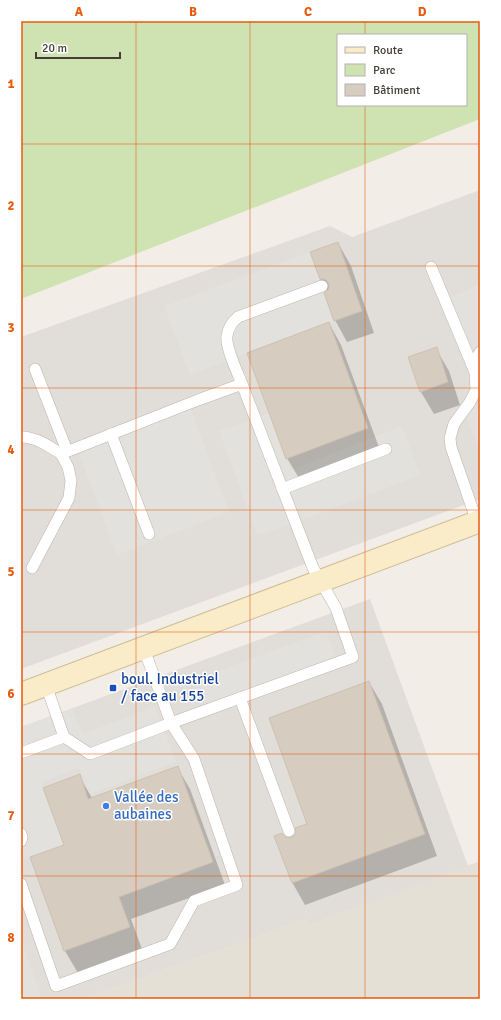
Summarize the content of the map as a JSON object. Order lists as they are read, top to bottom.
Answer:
{
  "places": {
    "transit": ["boul. Industriel / face au 155"],
    "other": ["Vallée des aubaines"]
  },
  "legend": ["Route", "Parc", "Bâtiment"],
  "scale_bar": "20 m",
  "grid": {
    "columns": [
      "A",
      "B",
      "C",
      "D"
    ],
    "rows": [
      "1",
      "2",
      "3",
      "4",
      "5",
      "6",
      "7",
      "8"
    ]
  }
}
